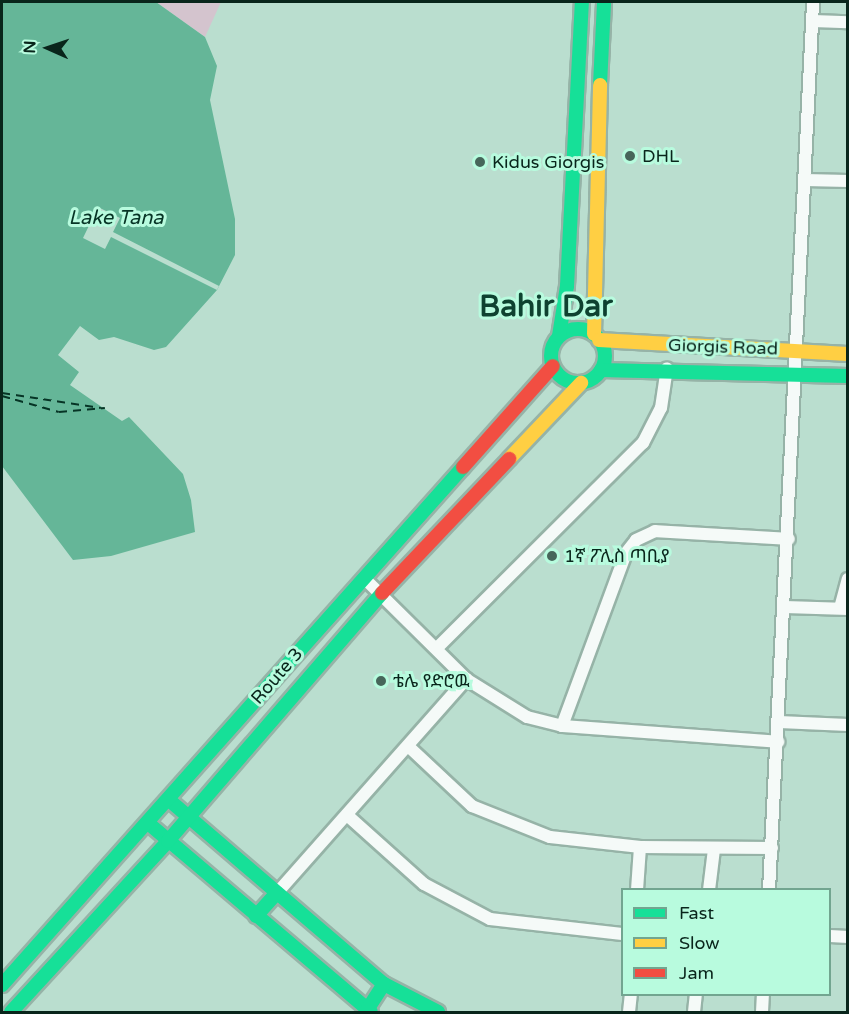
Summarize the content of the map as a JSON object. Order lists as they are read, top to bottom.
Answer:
{
  "streets": {
    "main road": ["Giorgis Road", "Route 3"]
  },
  "crossings": [
    ["Giorgis Road", "Route 3"]
  ],
  "districts": ["Bahir Dar"],
  "water": ["Lake Tana"],
  "places": [
    "DHL",
    "Kidus Giorgis",
    "1ኛ ፖሊስ ጣቢያ",
    "ቴሌ የድሮዉ"
  ],
  "legend": ["Fast", "Slow", "Jam"],
  "north": "left"
}
